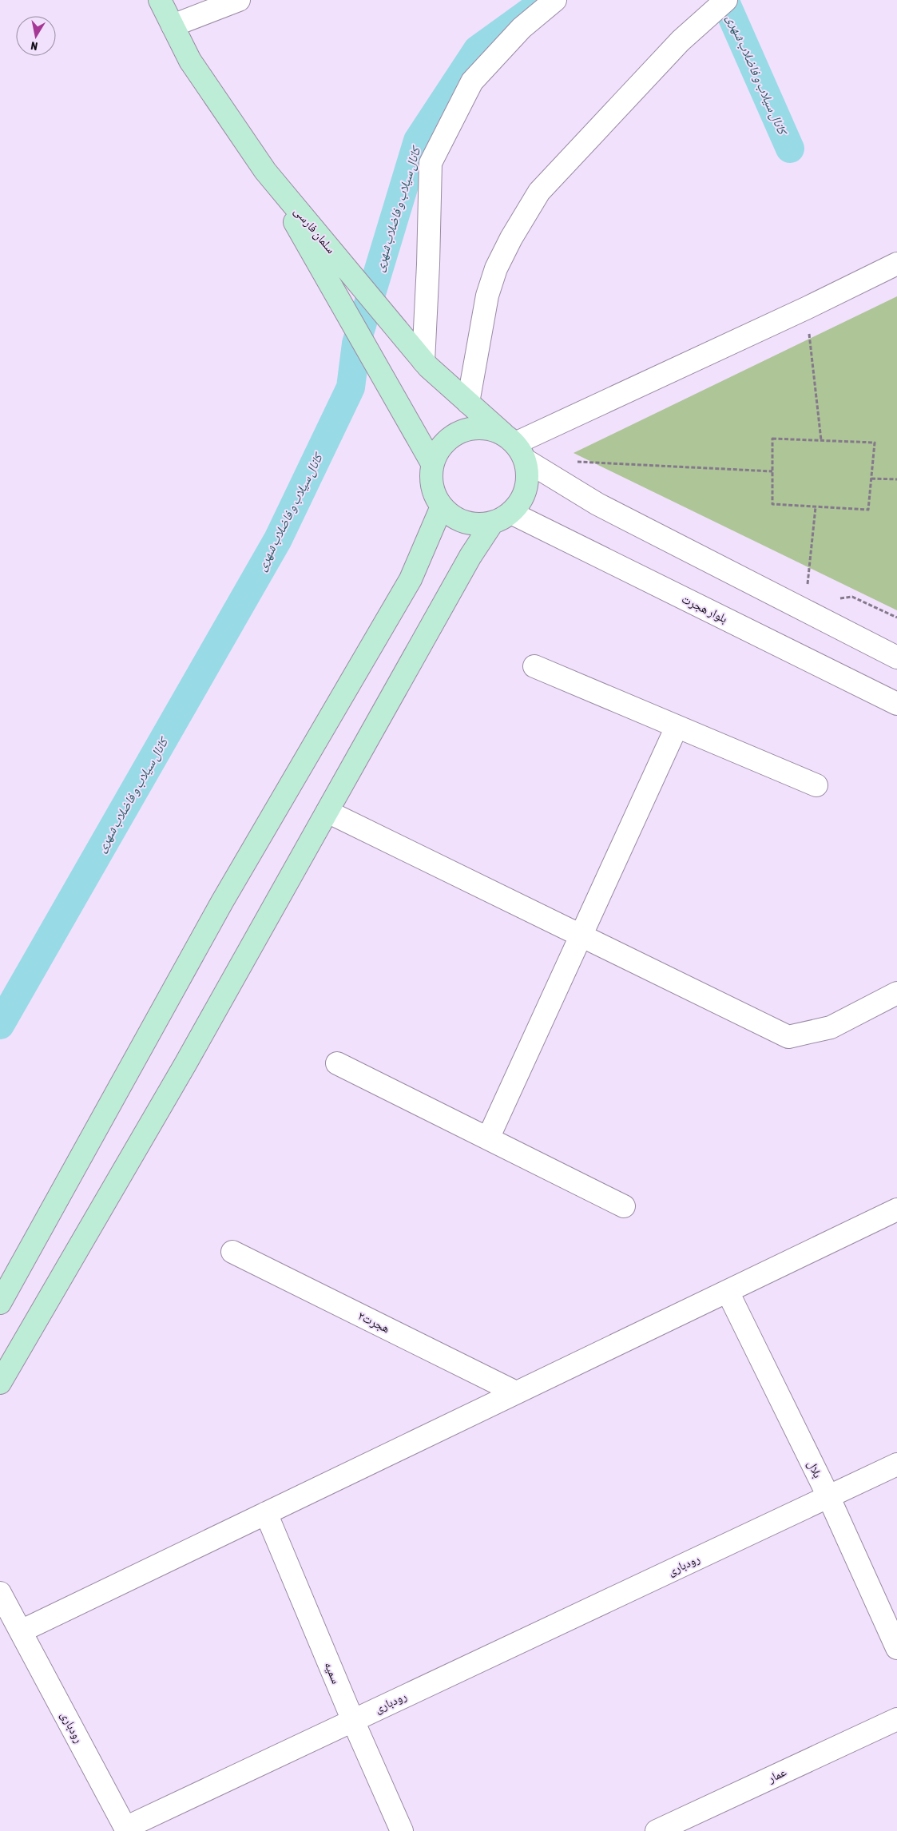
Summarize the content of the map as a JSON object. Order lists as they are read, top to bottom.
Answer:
{
  "streets": {
    "street": [
      "سلمان فارسی",
      "بلوار هجرت",
      "هجرت۲",
      "بلال",
      "رودباری",
      "سمیه",
      "عمار"
    ]
  },
  "crossings": [
    ["سلمان فارسی", "بلوار هجرت"],
    ["بلال", "رودباری"],
    ["رودباری", "سمیه"]
  ],
  "water": ["کانال سیلاب و فاضلاب شهری"],
  "north": "bottom"
}
